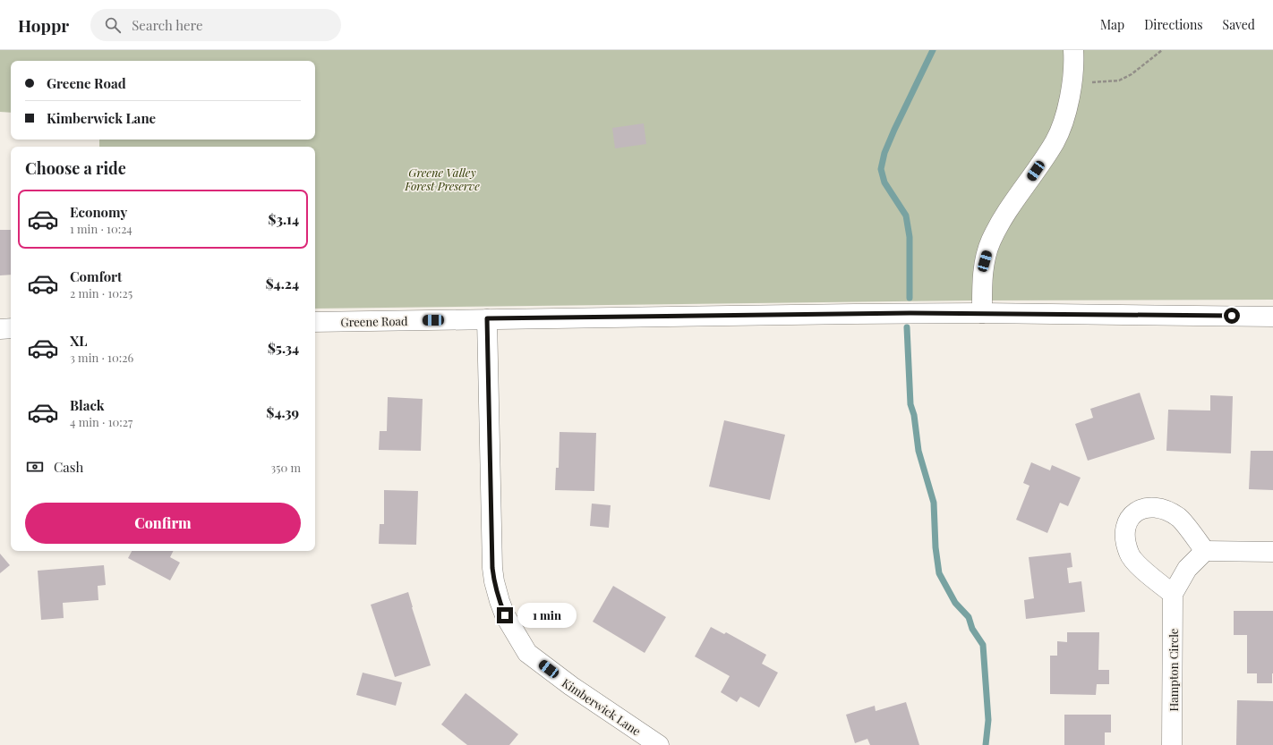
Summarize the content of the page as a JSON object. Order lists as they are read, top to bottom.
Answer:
{
  "streets": {
    "street": ["Greene Road", "Hampton Circle", "Kimberwick Lane"]
  },
  "crossings": [
    ["Greene Road", "Kimberwick Lane"]
  ],
  "parks": ["Greene Valley Forest Preserve"],
  "page": {
    "header": "Hoppr",
    "search": "Search here",
    "nav": ["Map", "Directions", "Saved"],
    "banner": ["Greene Road", "Kimberwick Lane"],
    "heading": "Choose a ride",
    "list": [
      {
        "name": "Economy",
        "note": "1 min · 10:24",
        "value": "$3.14"
      },
      {
        "name": "Comfort",
        "note": "2 min · 10:25",
        "value": "$4.24"
      },
      {
        "name": "XL",
        "note": "3 min · 10:26",
        "value": "$5.34"
      },
      {
        "name": "Black",
        "note": "4 min · 10:27",
        "value": "$4.39"
      }
    ],
    "pay": ["Cash", "350 m"],
    "buttons": "Confirm",
    "bubble": "1 min"
  }
}
